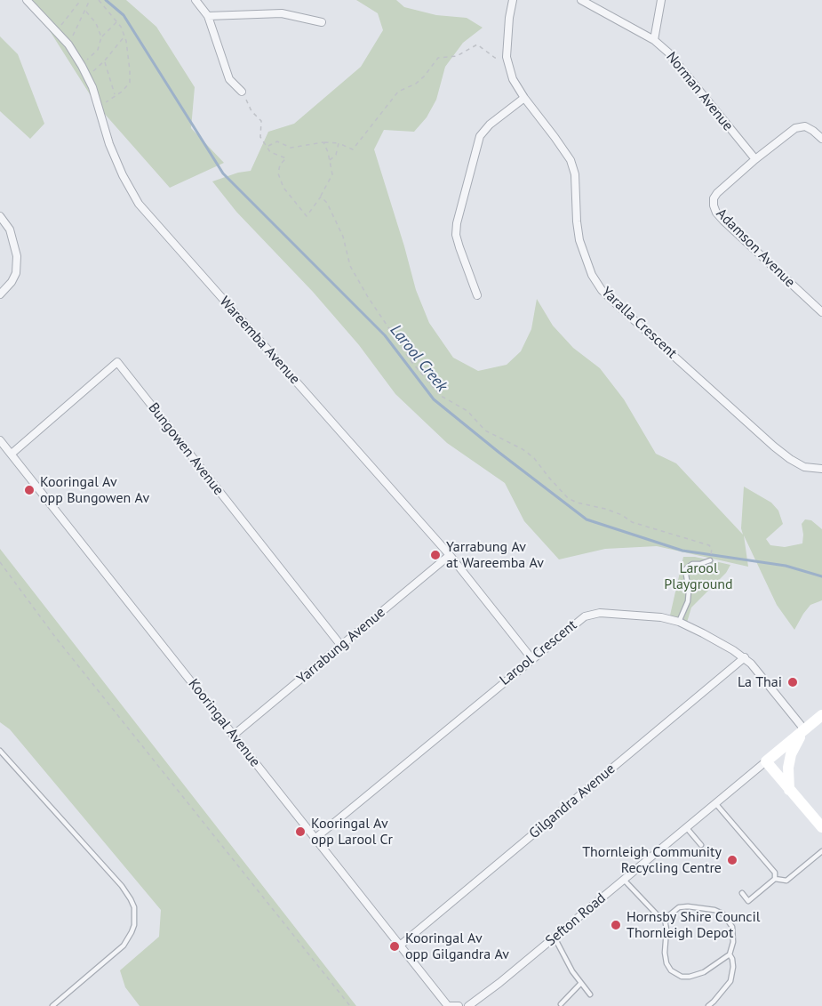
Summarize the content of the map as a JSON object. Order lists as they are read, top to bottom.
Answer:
{
  "streets": {
    "street": [
      "Norman Avenue",
      "Adamson Avenue",
      "Yaralla Crescent",
      "Wareemba Avenue",
      "Bungowen Avenue",
      "Yarrabung Avenue",
      "Larool Crescent",
      "Kooringal Avenue",
      "Gilgandra Avenue",
      "Sefton Road"
    ]
  },
  "crossings": [
    ["Norman Avenue", "Adamson Avenue"],
    ["Wareemba Avenue", "Yarrabung Avenue"],
    ["Wareemba Avenue", "Larool Crescent"],
    ["Bungowen Avenue", "Yarrabung Avenue"],
    ["Bungowen Avenue", "Kooringal Avenue"],
    ["Yarrabung Avenue", "Kooringal Avenue"],
    ["Larool Crescent", "Kooringal Avenue"],
    ["Larool Crescent", "Gilgandra Avenue"],
    ["Larool Crescent", "Sefton Road"],
    ["Kooringal Avenue", "Gilgandra Avenue"]
  ],
  "water": ["Larool Creek"],
  "parks": ["Larool Playground"],
  "places": [
    "Kooringal Av opp Bungowen Av",
    "Yarrabung Av at Wareemba Av",
    "La Thai",
    "Kooringal Av opp Larool Cr",
    "Thornleigh Community Recycling Centre",
    "Hornsby Shire Council Thornleigh Depot",
    "Kooringal Av opp Gilgandra Av"
  ]
}
